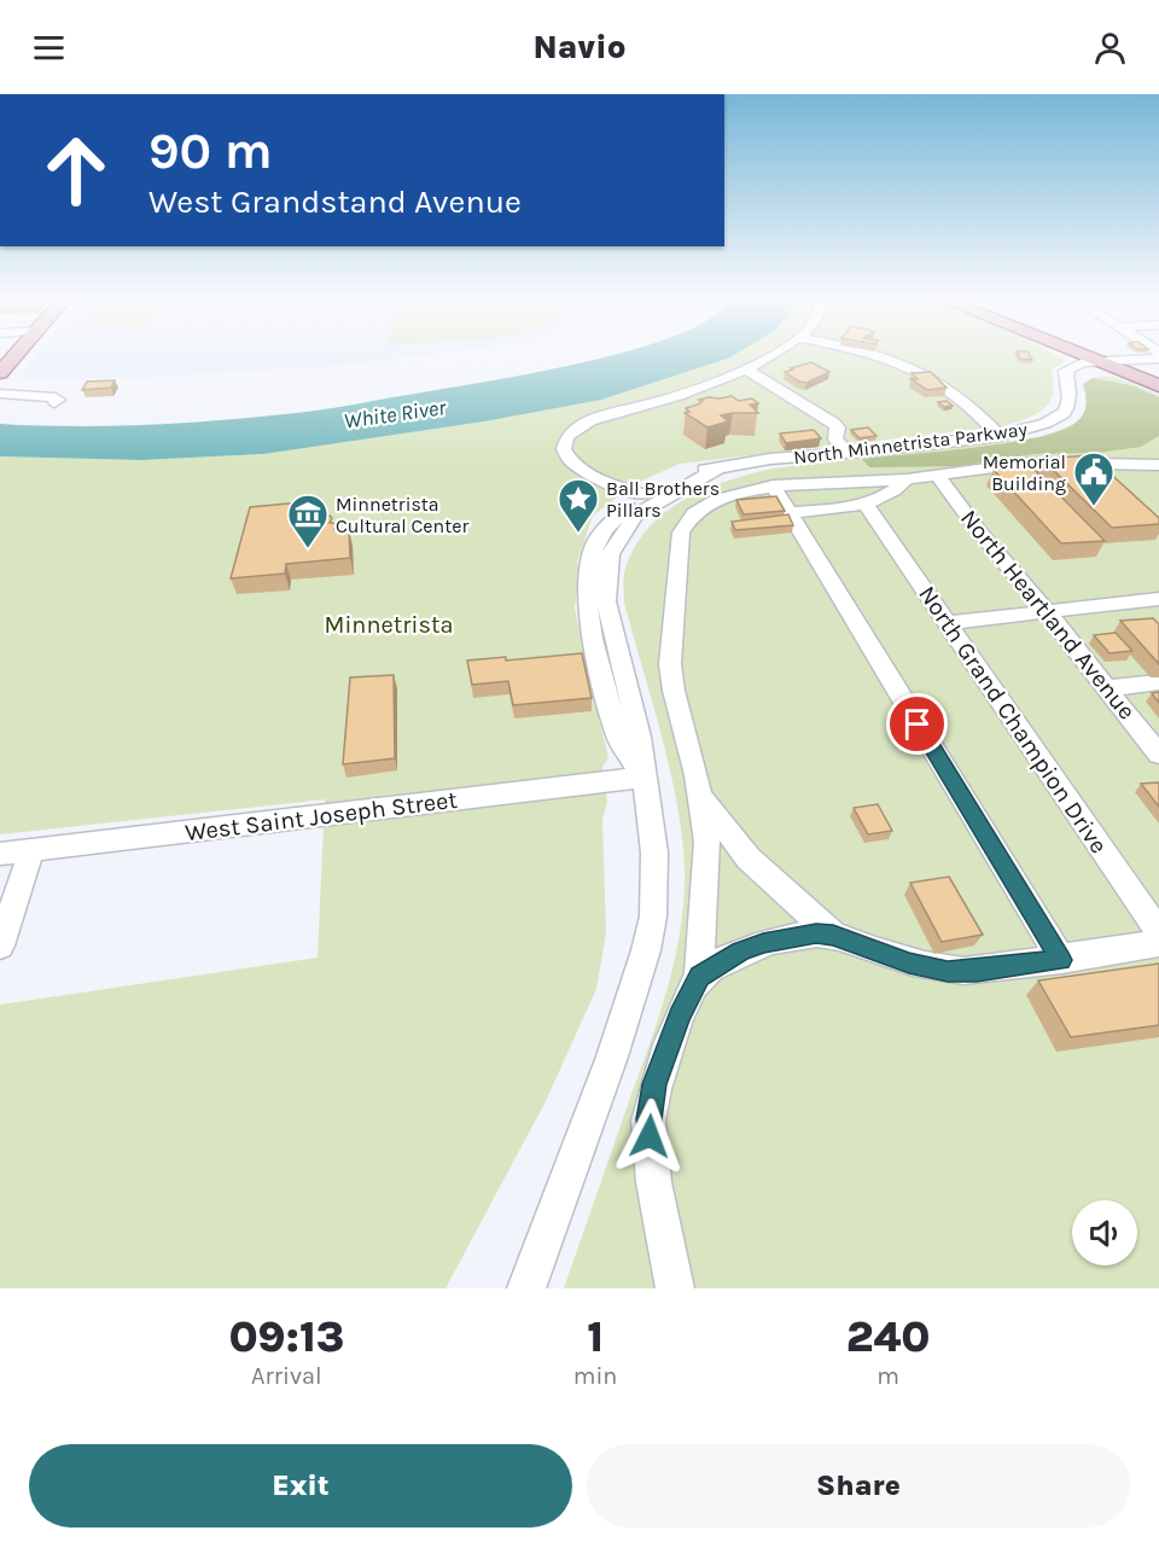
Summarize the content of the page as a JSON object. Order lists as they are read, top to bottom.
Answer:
{
  "streets": {
    "street": [
      "North Minnetrista Parkway",
      "North Heartland Avenue",
      "North Grand Champion Drive",
      "West Saint Joseph Street"
    ]
  },
  "crossings": [
    ["North Minnetrista Parkway", "West Saint Joseph Street"]
  ],
  "water": ["White River"],
  "parks": ["Minnetrista"],
  "places": {
    "public building": ["Memorial Building"],
    "place": ["Ball Brothers Pillars"],
    "museum": ["Minnetrista Cultural Center"]
  },
  "page": {
    "header": "Navio",
    "turn": ["90 m", "West Grandstand Avenue"],
    "eta": [
      "09:13",
      "Arrival",
      "1",
      "min",
      "240",
      "m"
    ],
    "buttons": ["Exit", "Share"]
  }
}
